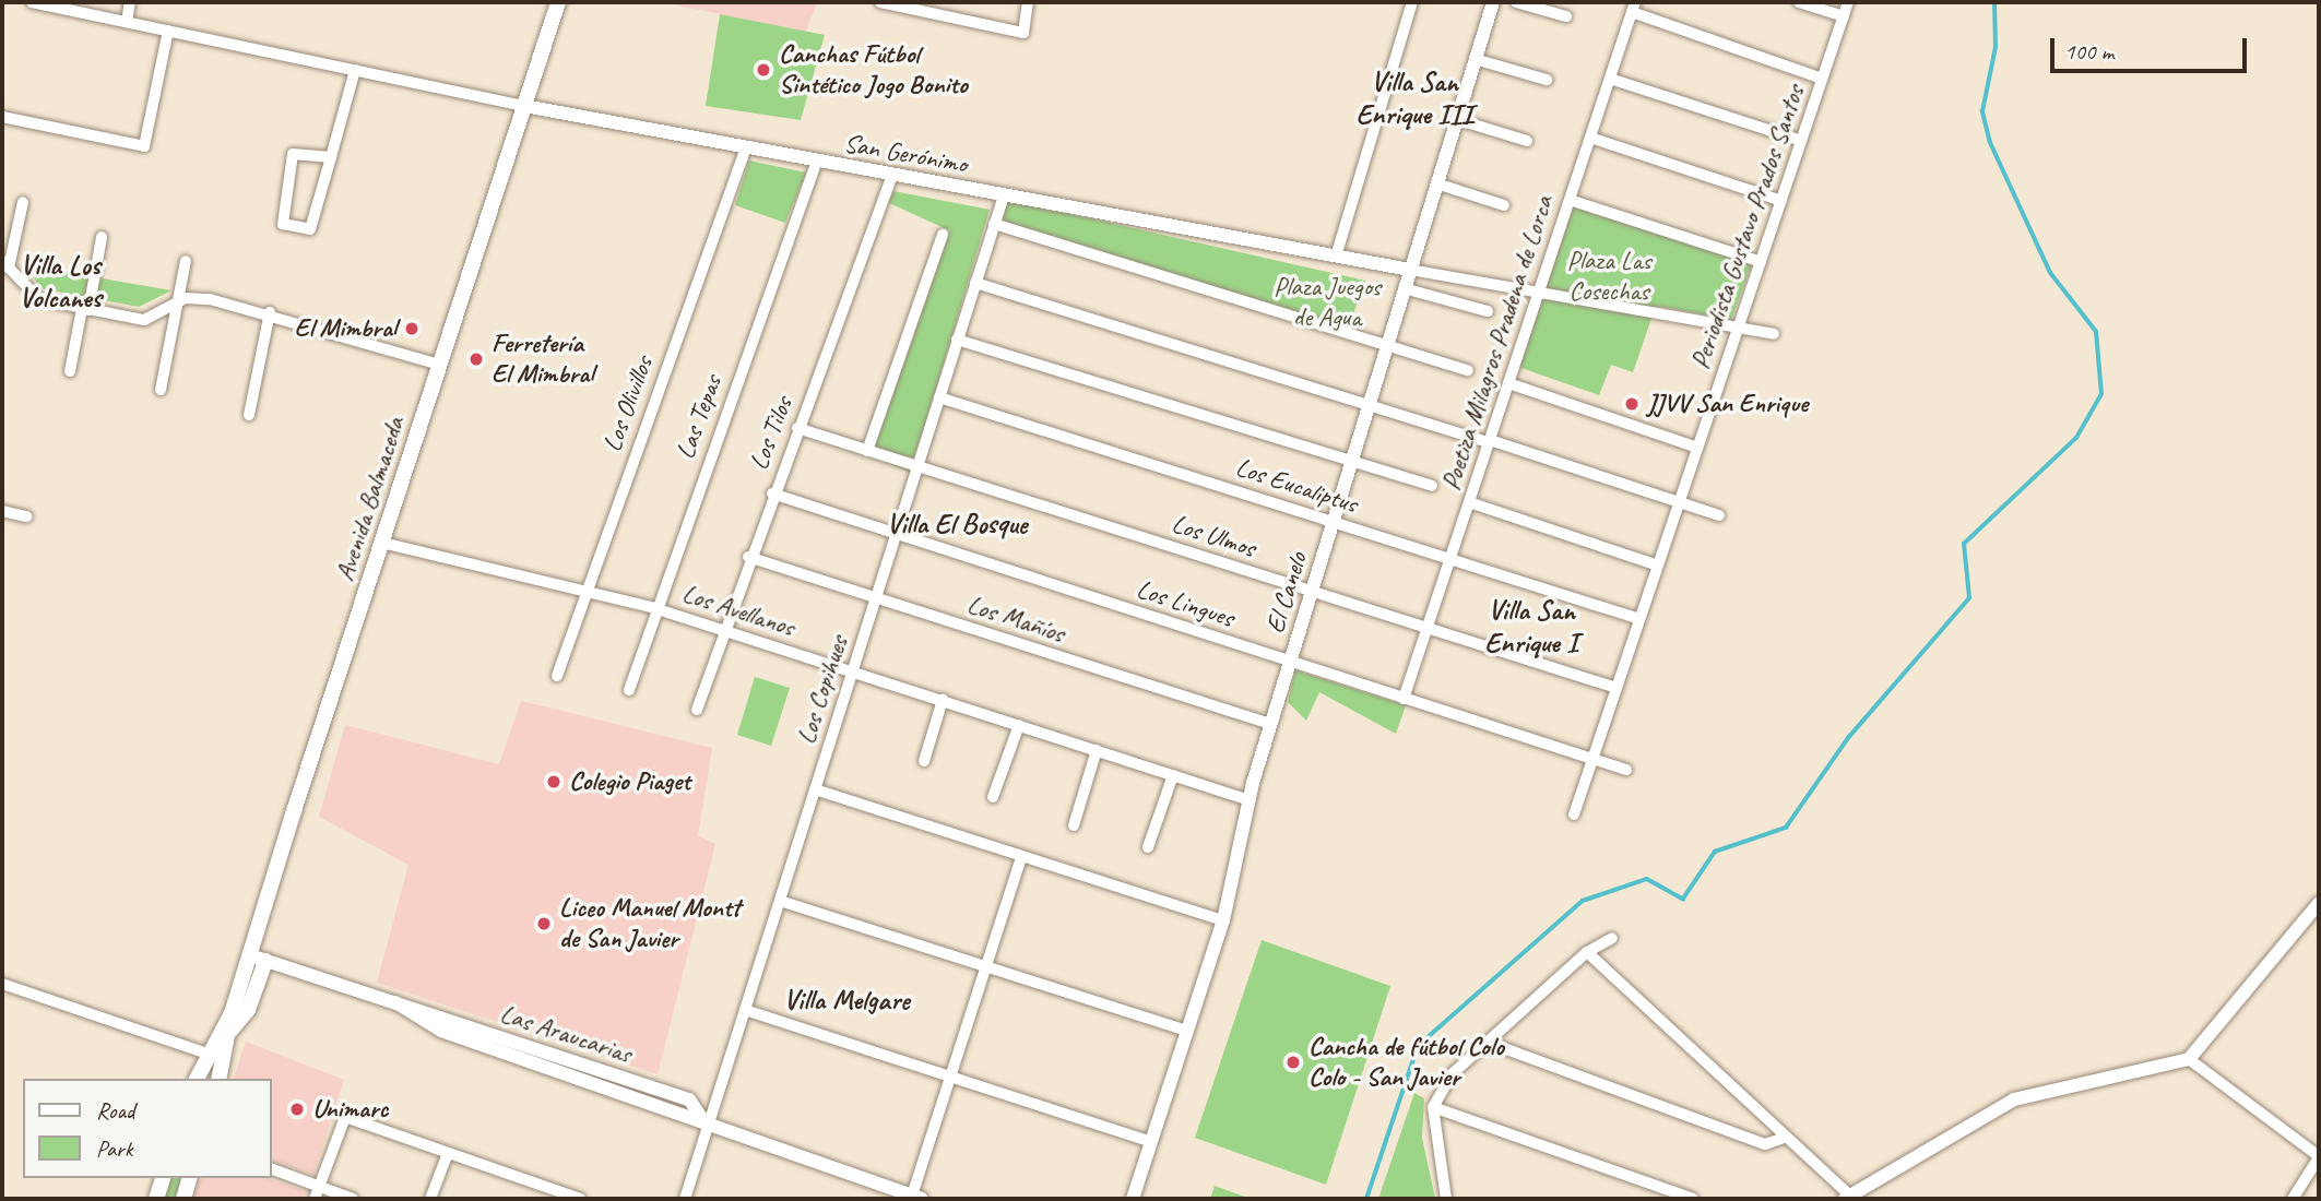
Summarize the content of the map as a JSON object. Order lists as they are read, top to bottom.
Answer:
{
  "streets": {
    "main road": ["Avenida Balmaceda"],
    "street": [
      "San Gerónimo",
      "Periodista Gustavo Prados Santos",
      "Poetiza Milagros Pradena de Lorca",
      "Los Olivillos",
      "Las Tepas",
      "Los Tilos",
      "Los Eucaliptus",
      "Los Ulmos",
      "El Canelo",
      "Los Lingues",
      "Los Avellanos",
      "Los Mañíos",
      "Los Copihues",
      "Las Araucarias"
    ]
  },
  "crossings": [
    ["San Gerónimo", "Periodista Gustavo Prados Santos"],
    ["San Gerónimo", "Poetiza Milagros Pradena de Lorca"],
    ["San Gerónimo", "Los Olivillos"],
    ["San Gerónimo", "Las Tepas"],
    ["San Gerónimo", "Los Tilos"],
    ["San Gerónimo", "Avenida Balmaceda"],
    ["San Gerónimo", "El Canelo"],
    ["San Gerónimo", "Los Copihues"],
    ["Periodista Gustavo Prados Santos", "Los Eucaliptus"],
    ["Periodista Gustavo Prados Santos", "Los Ulmos"],
    ["Periodista Gustavo Prados Santos", "Los Lingues"],
    ["Poetiza Milagros Pradena de Lorca", "Los Eucaliptus"],
    ["Poetiza Milagros Pradena de Lorca", "Los Ulmos"],
    ["Poetiza Milagros Pradena de Lorca", "Los Lingues"],
    ["Los Olivillos", "Los Avellanos"],
    ["Las Tepas", "Los Avellanos"],
    ["Los Tilos", "Los Ulmos"],
    ["Los Tilos", "Los Lingues"],
    ["Los Tilos", "Los Avellanos"],
    ["Los Tilos", "Los Mañíos"],
    ["Los Eucaliptus", "El Canelo"],
    ["Los Eucaliptus", "Los Copihues"],
    ["Avenida Balmaceda", "Los Avellanos"],
    ["Avenida Balmaceda", "Las Araucarias"],
    ["Los Ulmos", "El Canelo"],
    ["Los Ulmos", "Los Copihues"],
    ["El Canelo", "Los Lingues"],
    ["El Canelo", "Los Avellanos"],
    ["El Canelo", "Los Mañíos"],
    ["Los Lingues", "Los Copihues"],
    ["Los Avellanos", "Los Copihues"],
    ["Los Mañíos", "Los Copihues"],
    ["Los Copihues", "Las Araucarias"]
  ],
  "districts": [
    "Villa San Enrique III",
    "Villa Los Volcanes",
    "Villa El Bosque",
    "Villa San Enrique I",
    "Villa Melgare"
  ],
  "parks": ["Plaza Las Cosechas", "Plaza Juegos de Agua"],
  "places": [
    "Canchas Fútbol Sintético Jogo Bonito",
    "El Mimbral",
    "Ferretería El Mimbral",
    "JJVV San Enrique",
    "Colegio Piaget",
    "Liceo Manuel Montt de San Javier",
    "Cancha de fútbol Colo Colo - San Javier",
    "Unimarc"
  ],
  "legend": ["Road", "Park"],
  "scale_bar": "100 m"
}
